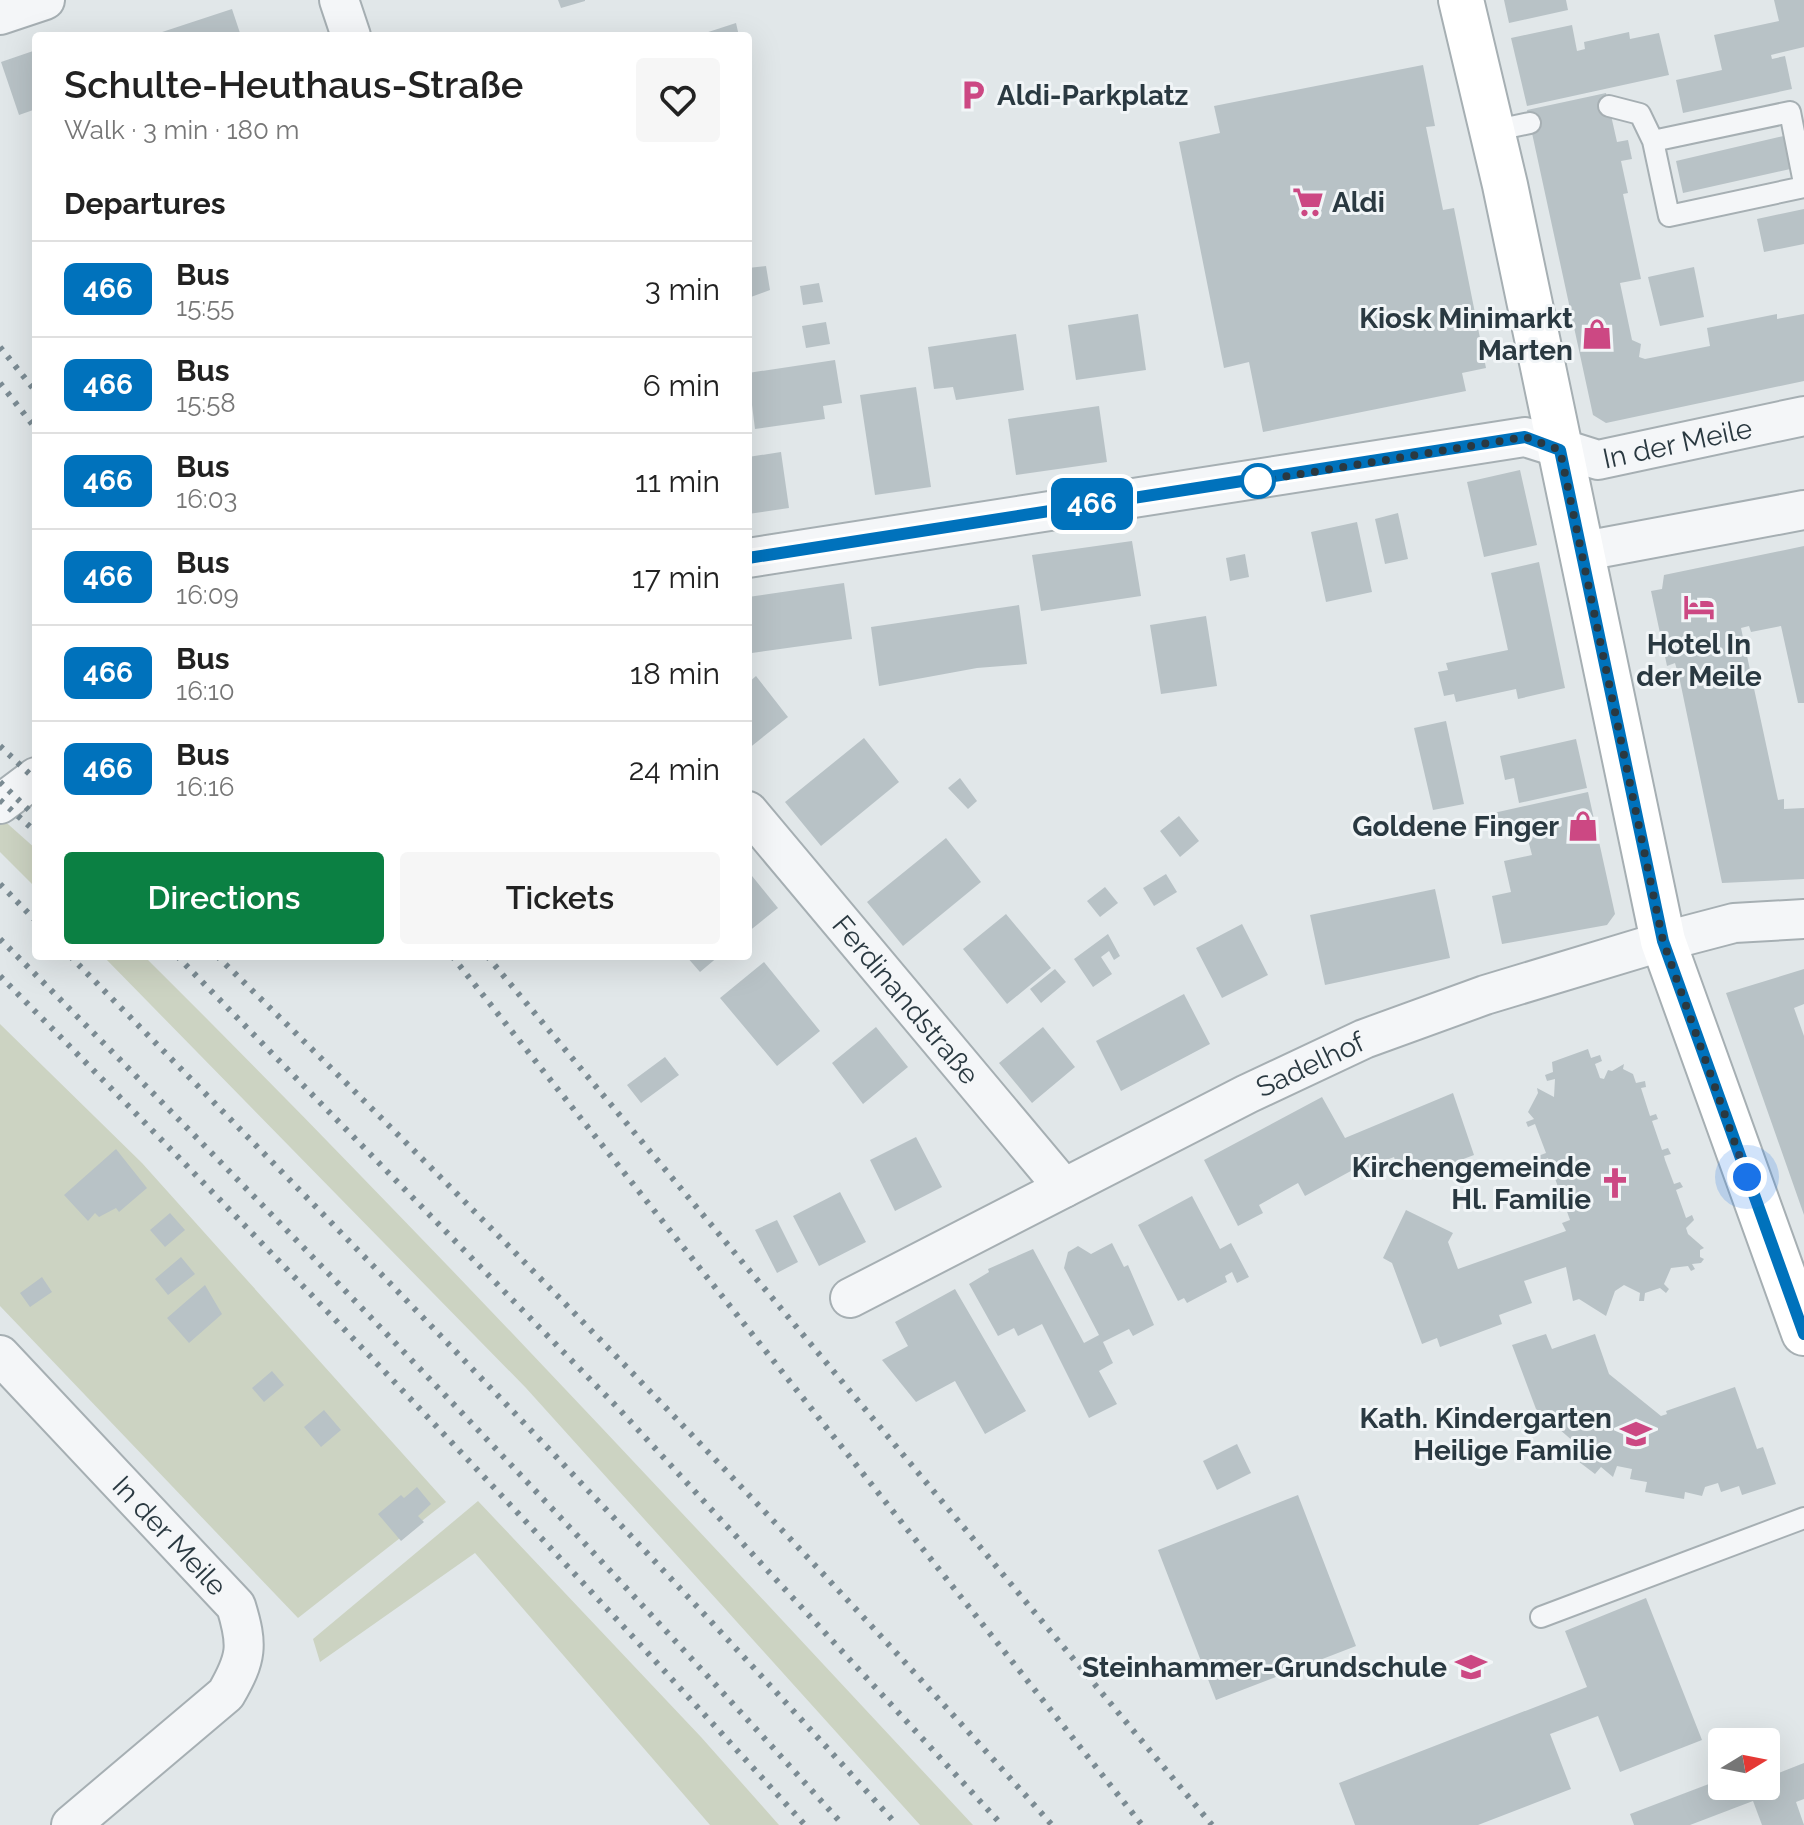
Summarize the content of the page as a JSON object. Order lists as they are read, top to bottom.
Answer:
{
  "streets": {
    "street": ["In der Meile", "Ferdinandstraße", "Sadelhof"]
  },
  "crossings": [
    ["Ferdinandstraße", "Sadelhof"]
  ],
  "places": {
    "parking": ["Aldi-Parkplatz"],
    "supermarket": ["Aldi"],
    "shop": ["Kiosk Minimarkt Marten", "Goldene Finger"],
    "hotel": ["Hotel In der Meile"],
    "church": ["Kirchengemeinde Hl. Familie"],
    "school or university": ["Kath. Kindergarten Heilige Familie", "Steinhammer-Grundschule"]
  },
  "lines": ["bus line 466"],
  "north": "right",
  "page": {
    "on_map": "466",
    "heading": [
      ["Schulte-Heuthaus-Straße", "Walk · 3 min · 180 m"],
      "Departures"
    ],
    "list": [
      {
        "mark": "466",
        "name": "Bus",
        "note": "15:55",
        "value": "3 min"
      },
      {
        "mark": "466",
        "name": "Bus",
        "note": "15:58",
        "value": "6 min"
      },
      {
        "mark": "466",
        "name": "Bus",
        "note": "16:03",
        "value": "11 min"
      },
      {
        "mark": "466",
        "name": "Bus",
        "note": "16:09",
        "value": "17 min"
      },
      {
        "mark": "466",
        "name": "Bus",
        "note": "16:10",
        "value": "18 min"
      },
      {
        "mark": "466",
        "name": "Bus",
        "note": "16:16",
        "value": "24 min"
      }
    ],
    "buttons": ["Directions", "Tickets"]
  }
}
